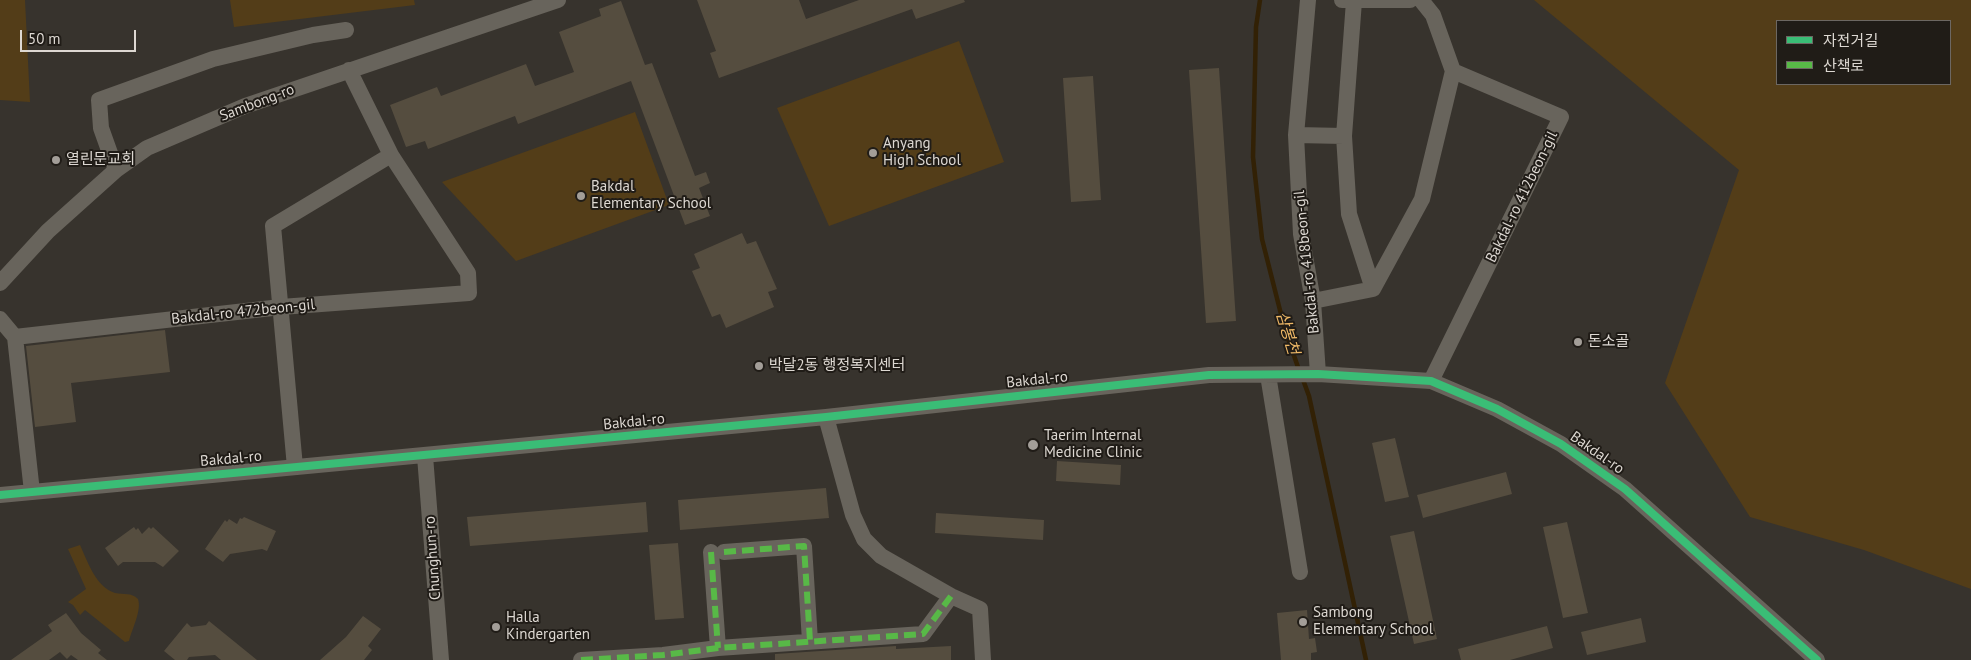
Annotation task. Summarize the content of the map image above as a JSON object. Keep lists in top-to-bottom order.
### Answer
{
  "streets": {
    "street": [
      "Sambong-ro",
      "Bakdal-ro 412beon-gil",
      "Bakdal-ro 418beon-gil",
      "Bakdal-ro 472beon-gil",
      "Bakdal-ro",
      "Chunghun-ro"
    ]
  },
  "crossings": [
    ["Bakdal-ro 412beon-gil", "Bakdal-ro"],
    ["Bakdal-ro 418beon-gil", "Bakdal-ro"],
    ["Bakdal-ro", "Chunghun-ro"]
  ],
  "water": ["삼봉천"],
  "places": [
    "Anyang High School",
    "열린문교회",
    "Bakdal Elementary School",
    "돈소골",
    "박달2동 행정복지센터",
    "Taerim Internal Medicine Clinic",
    "Sambong Elementary School",
    "Halla Kindergarten"
  ],
  "legend": ["자전거길", "산책로"],
  "scale_bar": "50 m"
}
